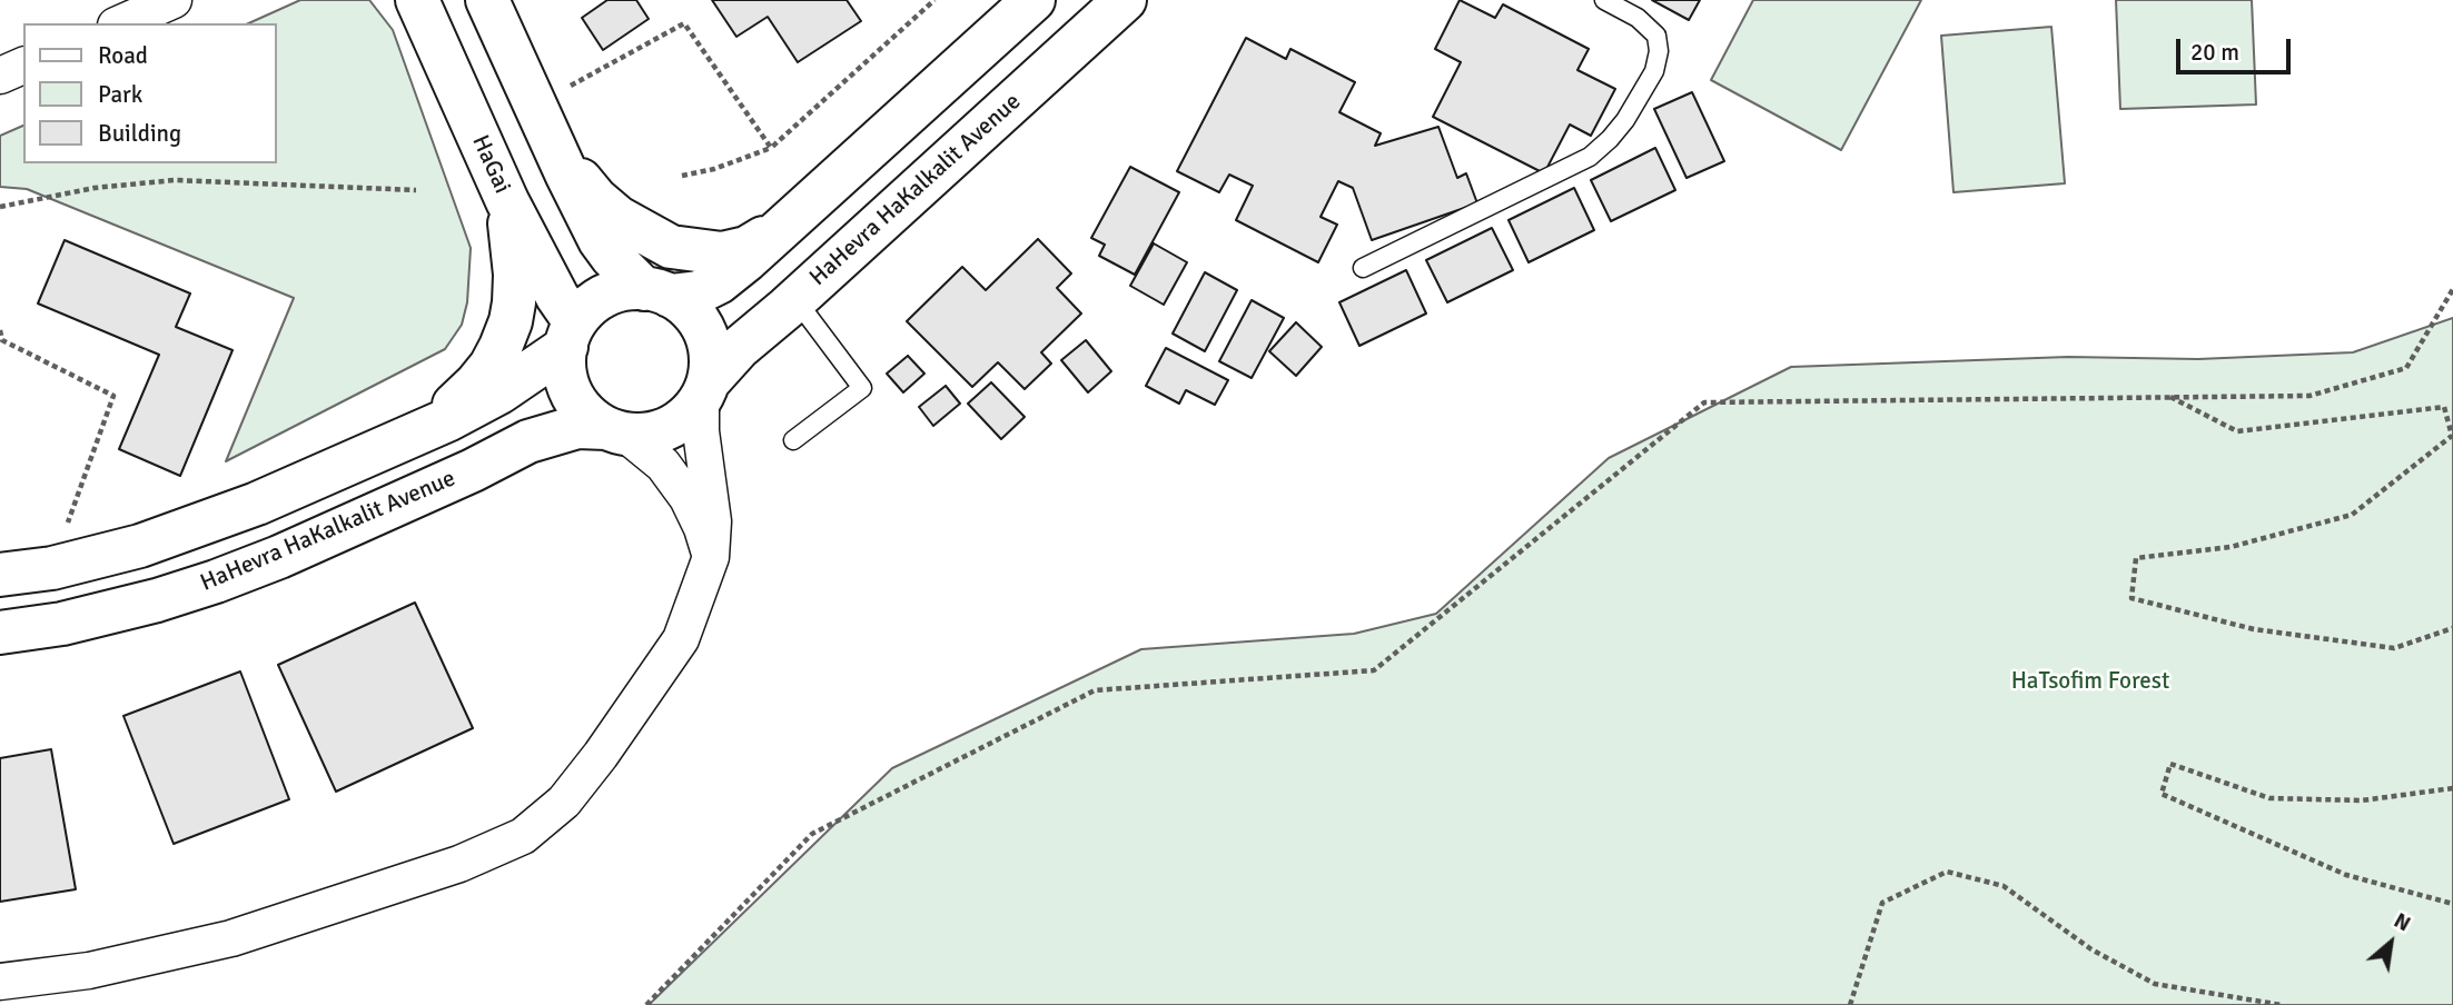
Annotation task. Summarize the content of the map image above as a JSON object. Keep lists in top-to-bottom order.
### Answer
{
  "streets": {
    "main road": ["HaGai", "HaHevra HaKalkalit Avenue"]
  },
  "crossings": [
    ["HaGai", "HaHevra HaKalkalit Avenue"]
  ],
  "parks": ["HaTsofim Forest"],
  "legend": ["Road", "Park", "Building"],
  "scale_bar": "20 m",
  "north": "top right"
}
